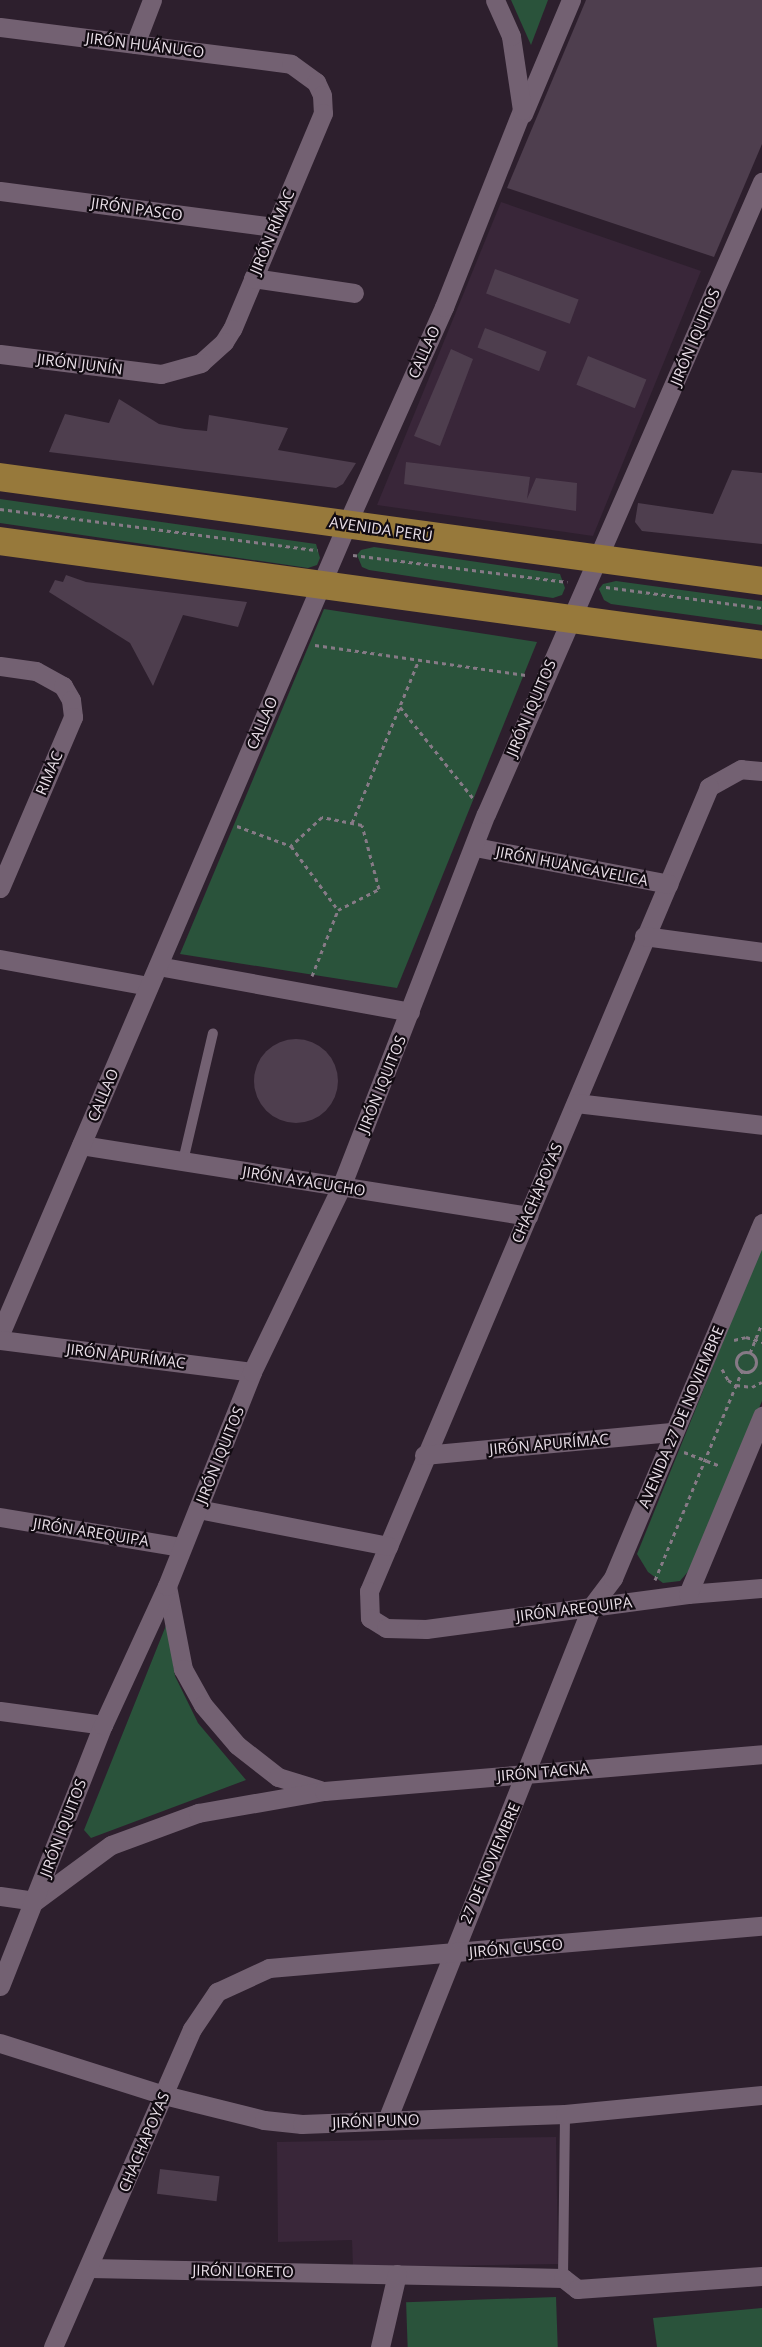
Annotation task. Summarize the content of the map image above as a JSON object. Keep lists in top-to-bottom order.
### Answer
{
  "streets": {
    "main road": ["AVENIDA PERÚ"],
    "street": [
      "JIRÓN HUÁNUCO",
      "JIRÓN PASCO",
      "JIRÓN RÍMAC",
      "JIRÓN IQUITOS",
      "CALLAO",
      "JIRÓN JUNÍN",
      "RIMAC",
      "JIRÓN HUANCAVELICA",
      "JIRÓN AYACUCHO",
      "CHACHAPOYAS",
      "JIRÓN APURÍMAC",
      "AVENIDA 27 DE NOVIEMBRE",
      "JIRÓN AREQUIPA",
      "JIRÓN TACNA",
      "27 DE NOVIEMBRE",
      "JIRÓN CUSCO",
      "JIRÓN PUNO",
      "JIRÓN LORETO"
    ]
  },
  "crossings": [
    ["JIRÓN HUÁNUCO", "JIRÓN RÍMAC"],
    ["JIRÓN PASCO", "JIRÓN RÍMAC"],
    ["JIRÓN RÍMAC", "JIRÓN JUNÍN"],
    ["JIRÓN IQUITOS", "AVENIDA PERÚ"],
    ["JIRÓN IQUITOS", "JIRÓN HUANCAVELICA"],
    ["JIRÓN IQUITOS", "JIRÓN AYACUCHO"],
    ["JIRÓN IQUITOS", "JIRÓN APURÍMAC"],
    ["JIRÓN IQUITOS", "JIRÓN AREQUIPA"],
    ["JIRÓN IQUITOS", "JIRÓN TACNA"],
    ["CALLAO", "AVENIDA PERÚ"],
    ["CALLAO", "JIRÓN AYACUCHO"],
    ["JIRÓN HUANCAVELICA", "CHACHAPOYAS"],
    ["JIRÓN AYACUCHO", "CHACHAPOYAS"],
    ["CHACHAPOYAS", "JIRÓN APURÍMAC"],
    ["CHACHAPOYAS", "JIRÓN AREQUIPA"],
    ["CHACHAPOYAS", "JIRÓN CUSCO"],
    ["CHACHAPOYAS", "JIRÓN PUNO"],
    ["CHACHAPOYAS", "JIRÓN LORETO"],
    ["JIRÓN APURÍMAC", "AVENIDA 27 DE NOVIEMBRE"],
    ["AVENIDA 27 DE NOVIEMBRE", "JIRÓN AREQUIPA"],
    ["AVENIDA 27 DE NOVIEMBRE", "27 DE NOVIEMBRE"],
    ["JIRÓN AREQUIPA", "27 DE NOVIEMBRE"],
    ["JIRÓN TACNA", "27 DE NOVIEMBRE"],
    ["27 DE NOVIEMBRE", "JIRÓN CUSCO"],
    ["27 DE NOVIEMBRE", "JIRÓN PUNO"]
  ]
}
